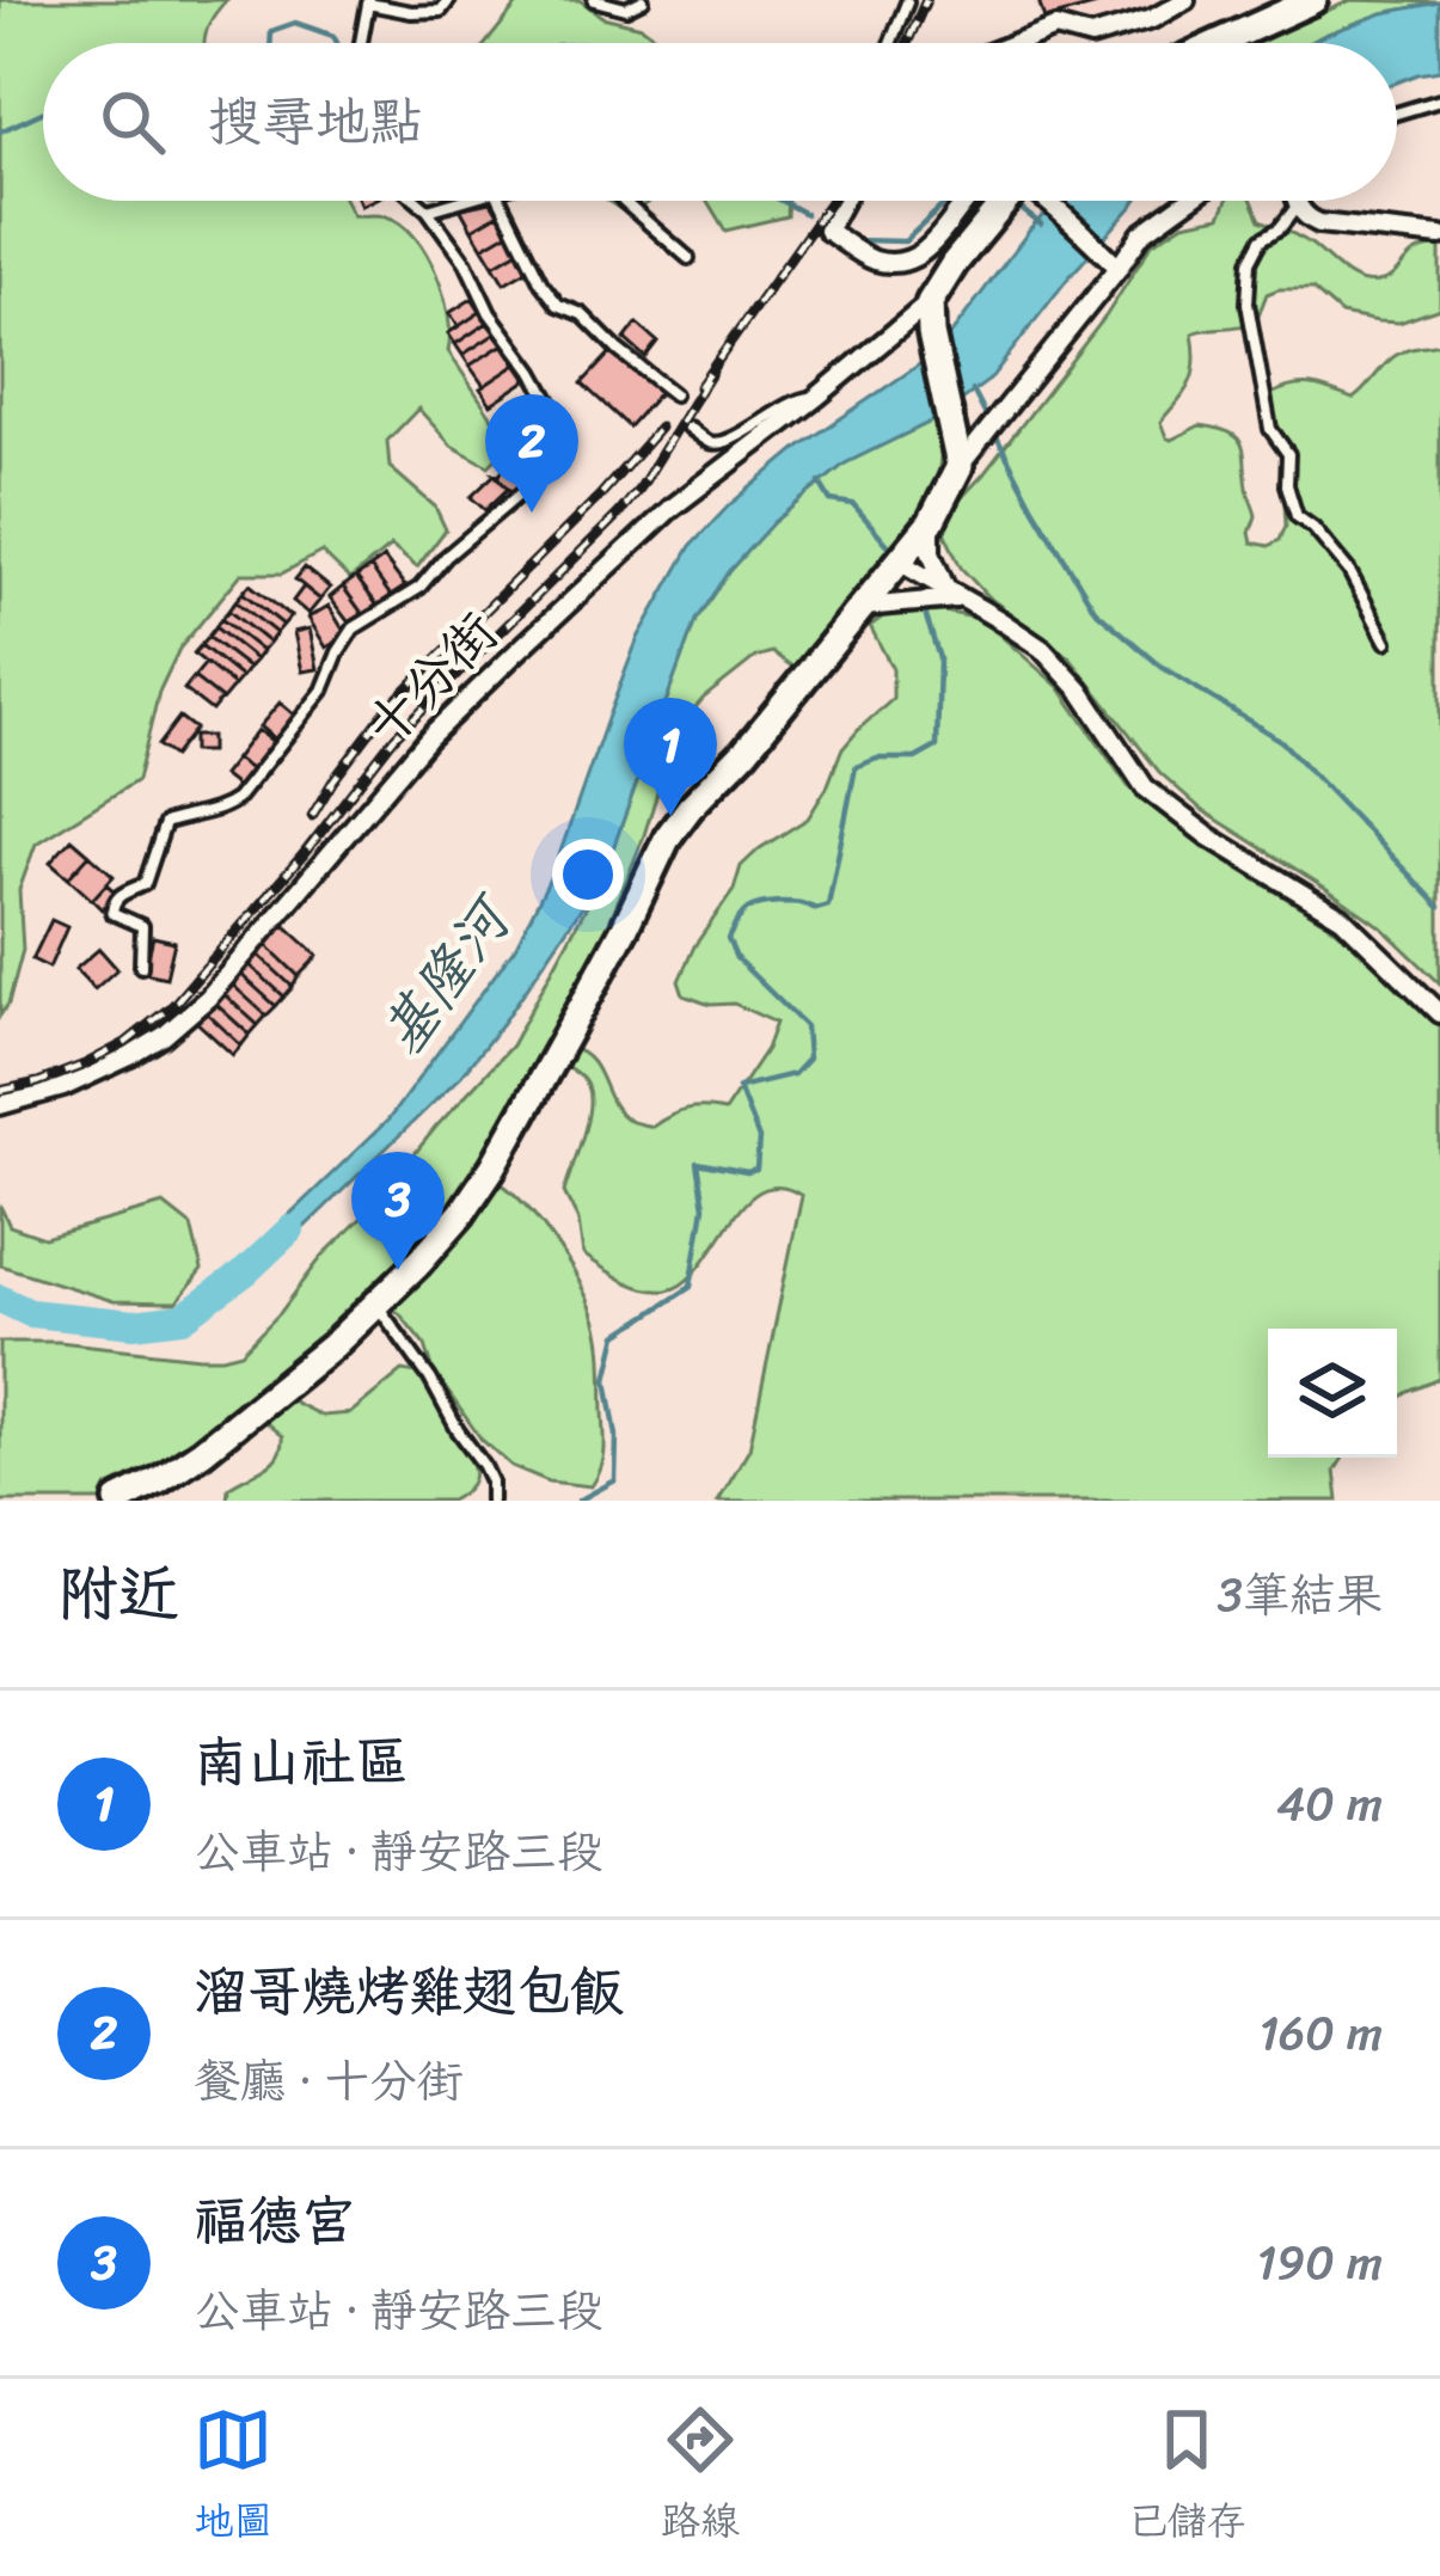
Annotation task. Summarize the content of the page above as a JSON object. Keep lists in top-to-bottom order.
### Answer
{
  "streets": {
    "street": ["十分街"]
  },
  "water": ["基隆河"],
  "page": {
    "search": "搜尋地點",
    "pins": ["2", "1", "3"],
    "heading": ["附近", "3筆結果"],
    "list": [
      {
        "mark": "1",
        "name": "南山社區",
        "note": "公車站 · 靜安路三段",
        "value": "40 m"
      },
      {
        "mark": "2",
        "name": "溜哥燒烤雞翅包飯",
        "note": "餐廳 · 十分街",
        "value": "160 m"
      },
      {
        "mark": "3",
        "name": "福德宮",
        "note": "公車站 · 靜安路三段",
        "value": "190 m"
      }
    ],
    "nav": ["地圖", "路線", "已儲存"]
  }
}
